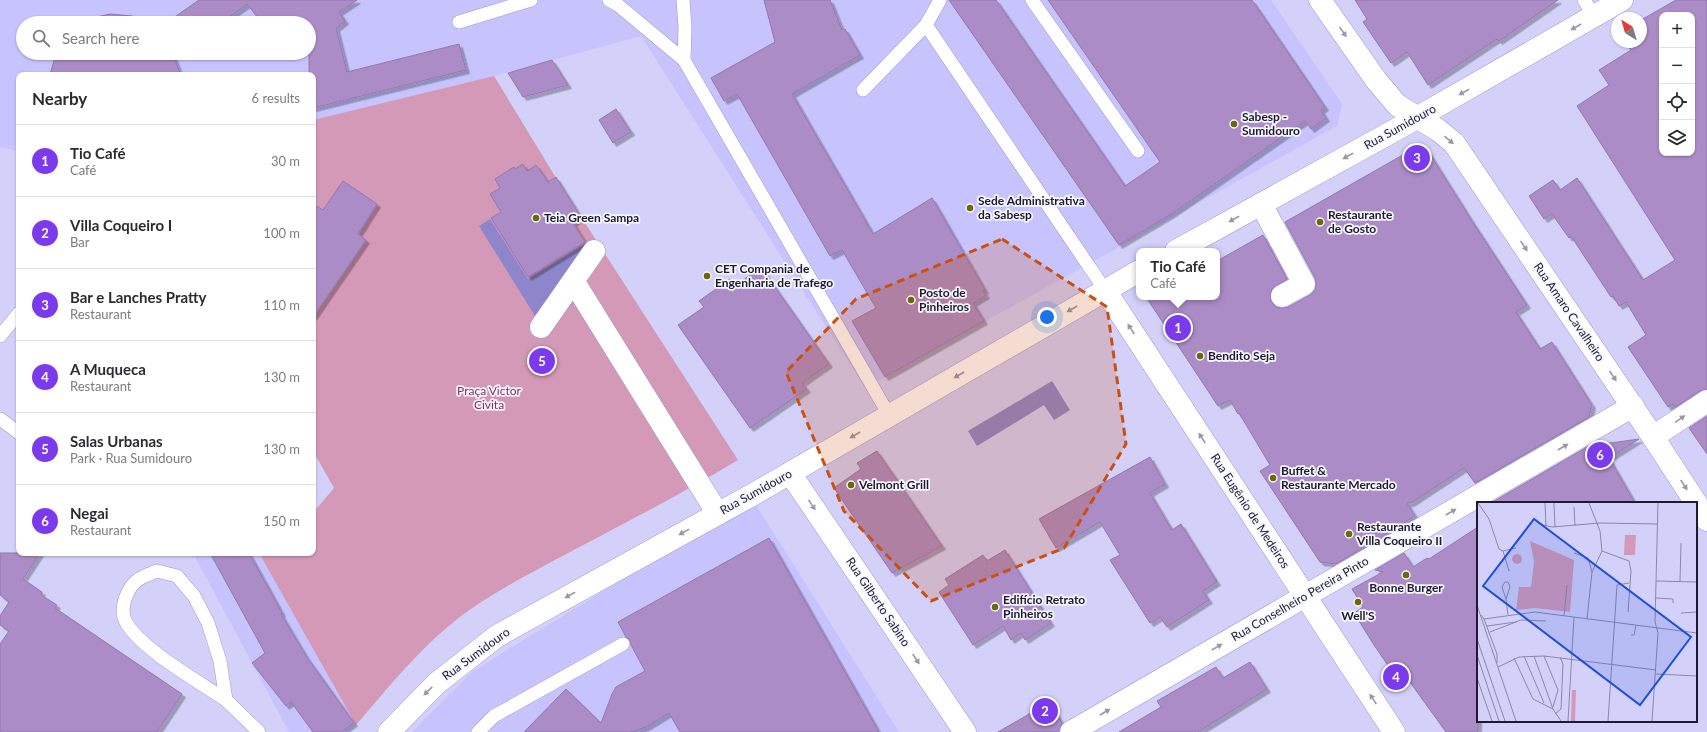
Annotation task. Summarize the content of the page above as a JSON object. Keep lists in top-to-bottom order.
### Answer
{
  "streets": {
    "street": [
      "Rua Sumidouro",
      "Rua Amaro Cavalheiro",
      "Rua Eugênio de Medeiros",
      "Rua Conselheiro Pereira Pinto",
      "Rua Gilberto Sabino"
    ]
  },
  "crossings": [
    ["Rua Sumidouro", "Rua Amaro Cavalheiro"],
    ["Rua Sumidouro", "Rua Eugênio de Medeiros"],
    ["Rua Sumidouro", "Rua Gilberto Sabino"],
    ["Rua Amaro Cavalheiro", "Rua Conselheiro Pereira Pinto"],
    ["Rua Eugênio de Medeiros", "Rua Conselheiro Pereira Pinto"]
  ],
  "one_way": [
    "Rua Sumidouro",
    "Rua Amaro Cavalheiro",
    "Rua Eugênio de Medeiros",
    "Rua Conselheiro Pereira Pinto",
    "Rua Gilberto Sabino"
  ],
  "parks": ["Praça Victor Civita"],
  "places": [
    "Sabesp - Sumidouro",
    "Sede Administrativa da Sabesp",
    "Teia Green Sampa",
    "Restaurante de Gosto",
    "CET Compania de Engenharia de Trafego",
    "Posto de Pinheiros",
    "Bendito Seja",
    "Buffet & Restaurante Mercado",
    "Velmont Grill",
    "Restaurante Villa Coqueiro II",
    "Bonne Burger",
    "Well'S",
    "Edifício Retrato Pinheiros"
  ],
  "north": "top left",
  "page": {
    "map_buttons": ["+", "−"],
    "search": "Search here",
    "heading": ["Nearby", "6 results"],
    "list": [
      {
        "mark": "1",
        "name": "Tio Café",
        "note": "Café",
        "value": "30 m"
      },
      {
        "mark": "2",
        "name": "Villa Coqueiro I",
        "note": "Bar",
        "value": "100 m"
      },
      {
        "mark": "3",
        "name": "Bar e Lanches Pratty",
        "note": "Restaurant",
        "value": "110 m"
      },
      {
        "mark": "4",
        "name": "A Muqueca",
        "note": "Restaurant",
        "value": "130 m"
      },
      {
        "mark": "5",
        "name": "Salas Urbanas",
        "note": "Park · Rua Sumidouro",
        "value": "130 m"
      },
      {
        "mark": "6",
        "name": "Negai",
        "note": "Restaurant",
        "value": "150 m"
      }
    ],
    "pins": [
      "3",
      "1",
      "5",
      "6",
      "4",
      "2"
    ],
    "popup": ["Tio Café", "Café"]
  }
}
